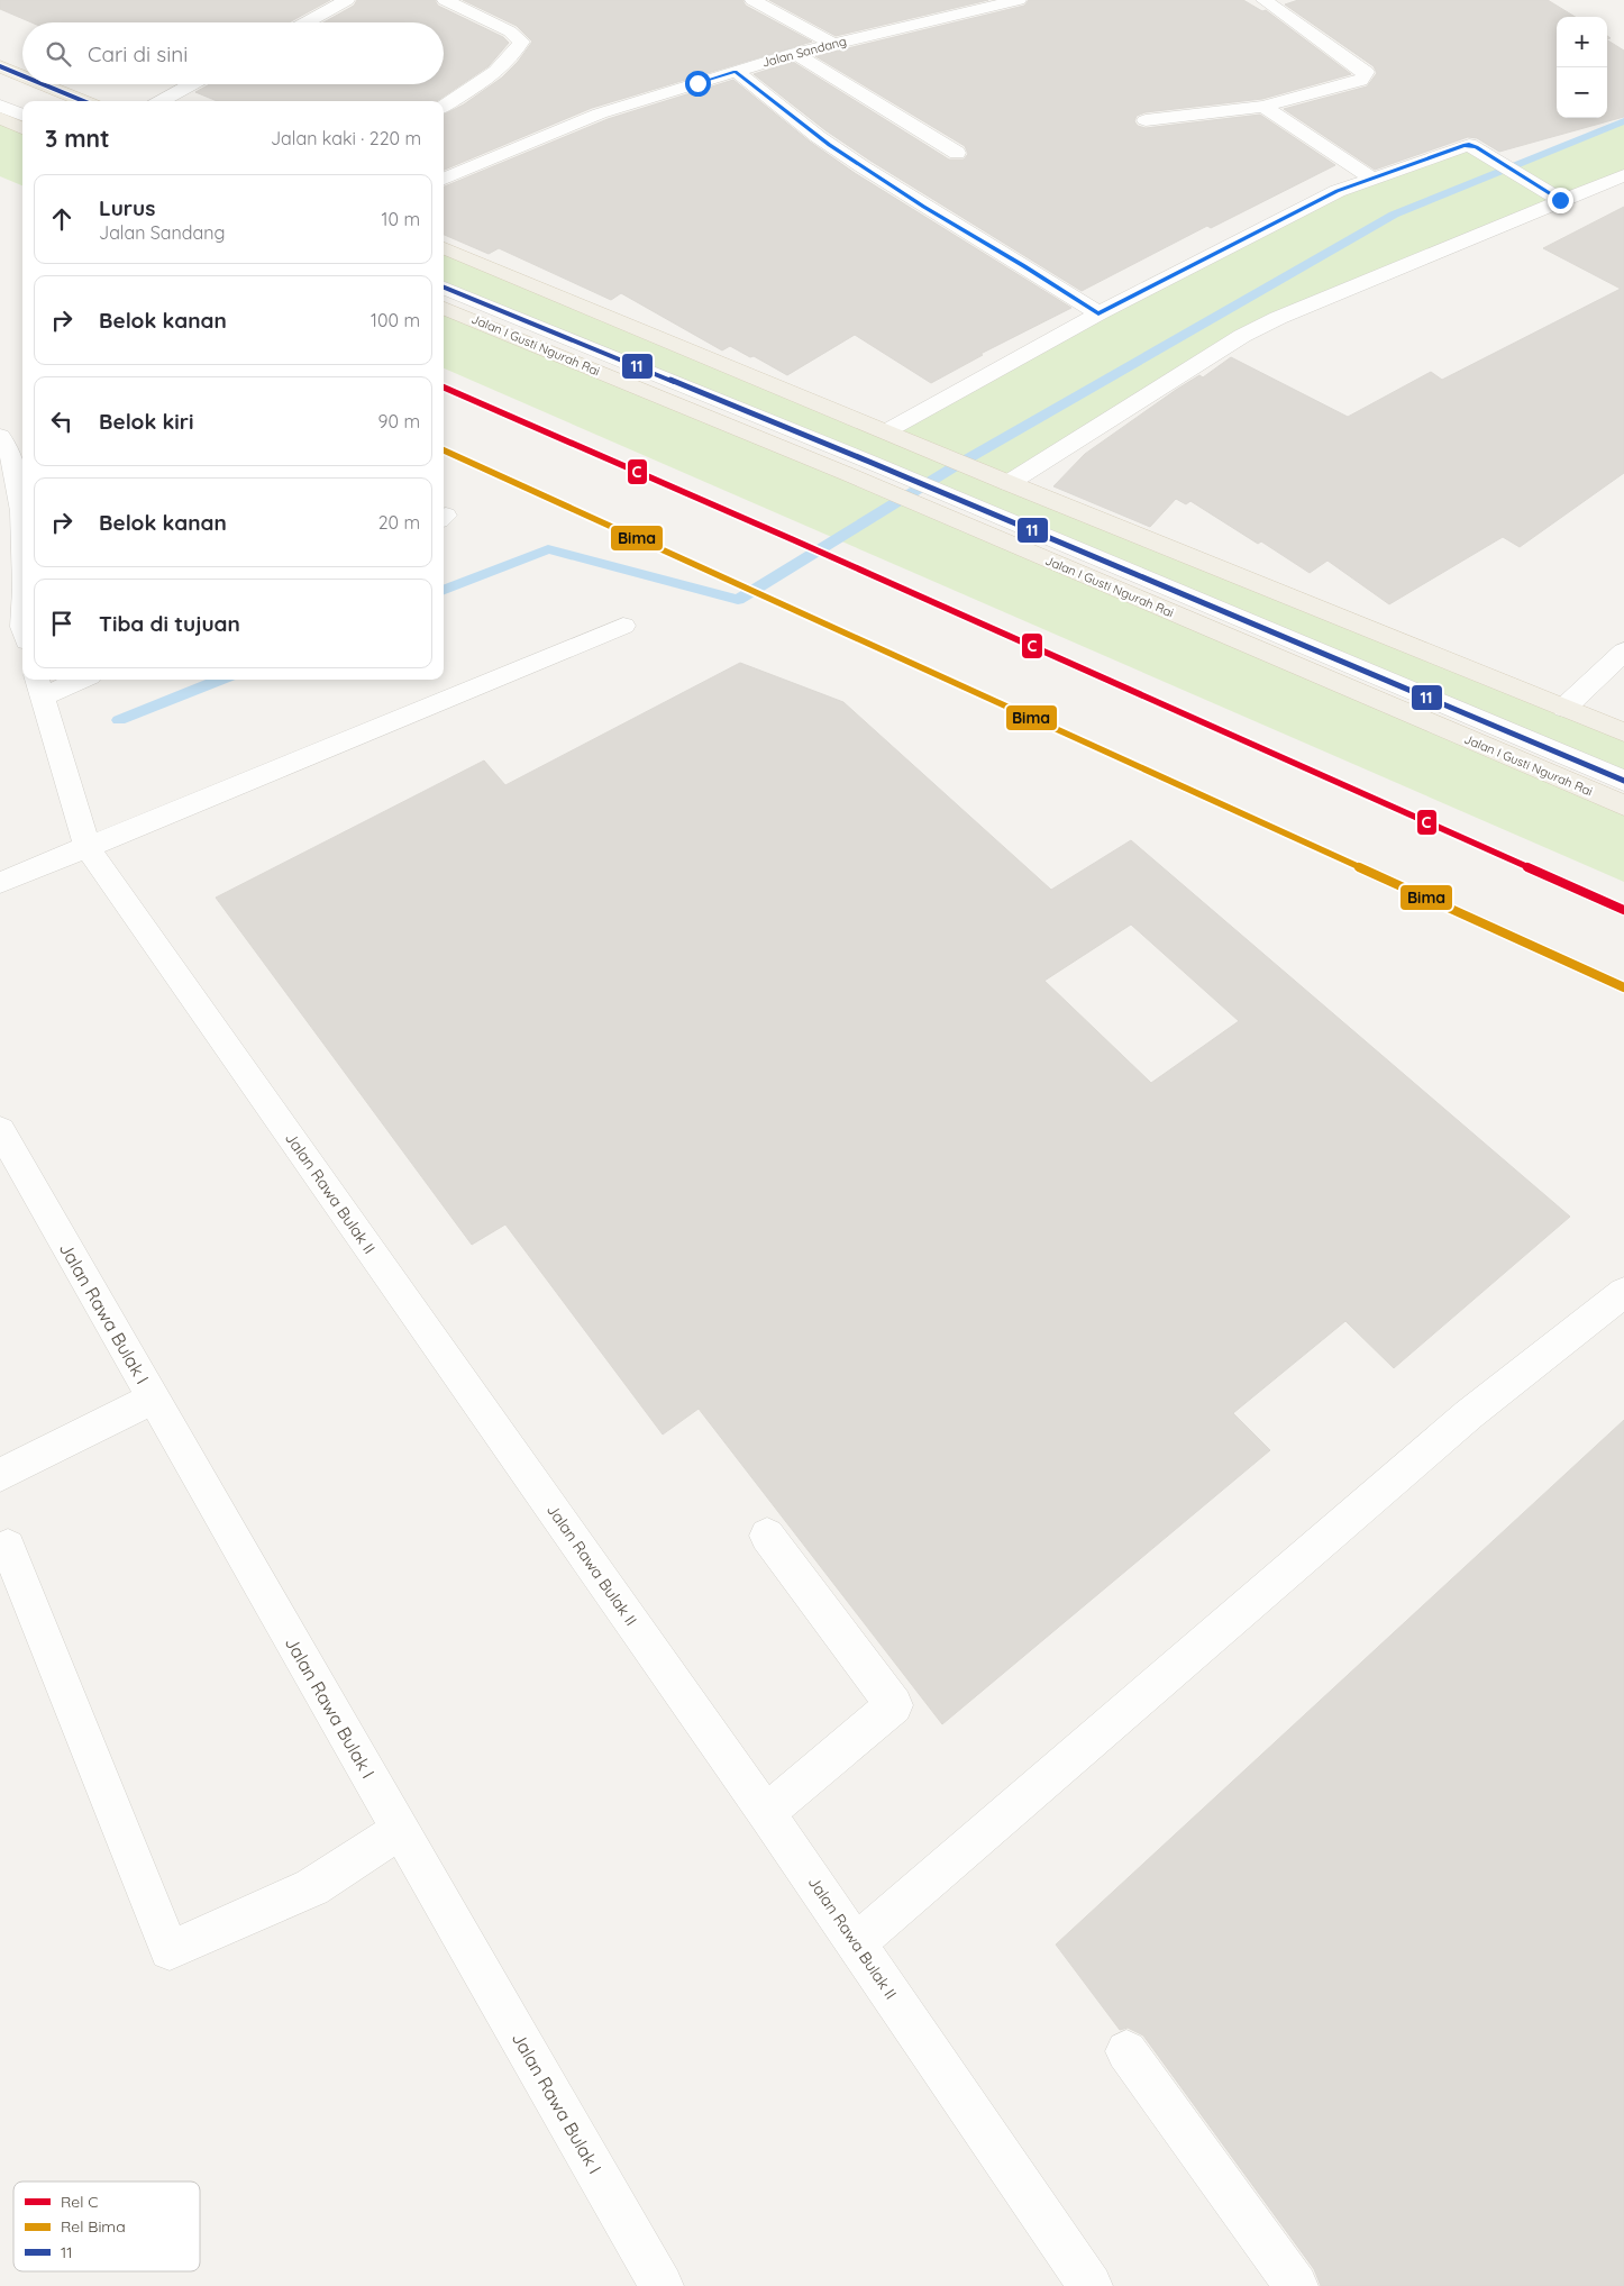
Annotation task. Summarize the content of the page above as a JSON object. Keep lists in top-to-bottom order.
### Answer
{
  "streets": {
    "main road": ["Jalan I Gusti Ngurah Rai"],
    "street": ["Jalan Sandang", "Jalan Rawa Bulak II", "Jalan Rawa Bulak I"]
  },
  "lines": ["transit line 11", "rail line C", "rail line Bima"],
  "legend": ["Rel C", "Rel Bima", "11"],
  "page": {
    "map_buttons": ["+", "−"],
    "search": "Cari di sini",
    "heading": ["3 mnt", "Jalan kaki · 220 m"],
    "list": [
      ["Lurus", "Jalan Sandang", "10 m"],
      ["Belok kanan", "100 m"],
      ["Belok kiri", "90 m"],
      ["Belok kanan", "20 m"],
      "Tiba di tujuan"
    ]
  }
}
